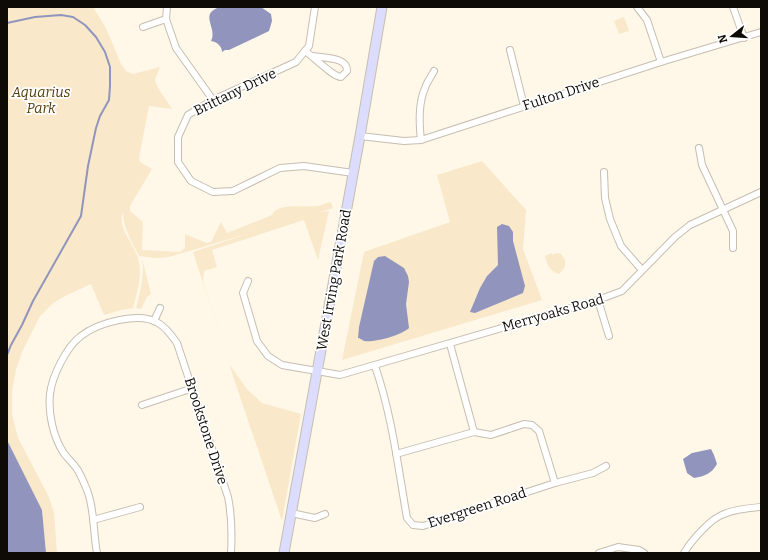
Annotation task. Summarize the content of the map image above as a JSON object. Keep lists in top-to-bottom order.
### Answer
{
  "streets": {
    "main road": ["West Irving Park Road"],
    "street": [
      "Brittany Drive",
      "Fulton Drive",
      "Merryoaks Road",
      "Brookstone Drive",
      "Evergreen Road"
    ]
  },
  "crossings": [
    ["Brittany Drive", "West Irving Park Road"],
    ["Fulton Drive", "West Irving Park Road"],
    ["West Irving Park Road", "Merryoaks Road"],
    ["Merryoaks Road", "Evergreen Road"]
  ],
  "parks": ["Aquarius Park"],
  "north": "left"
}
